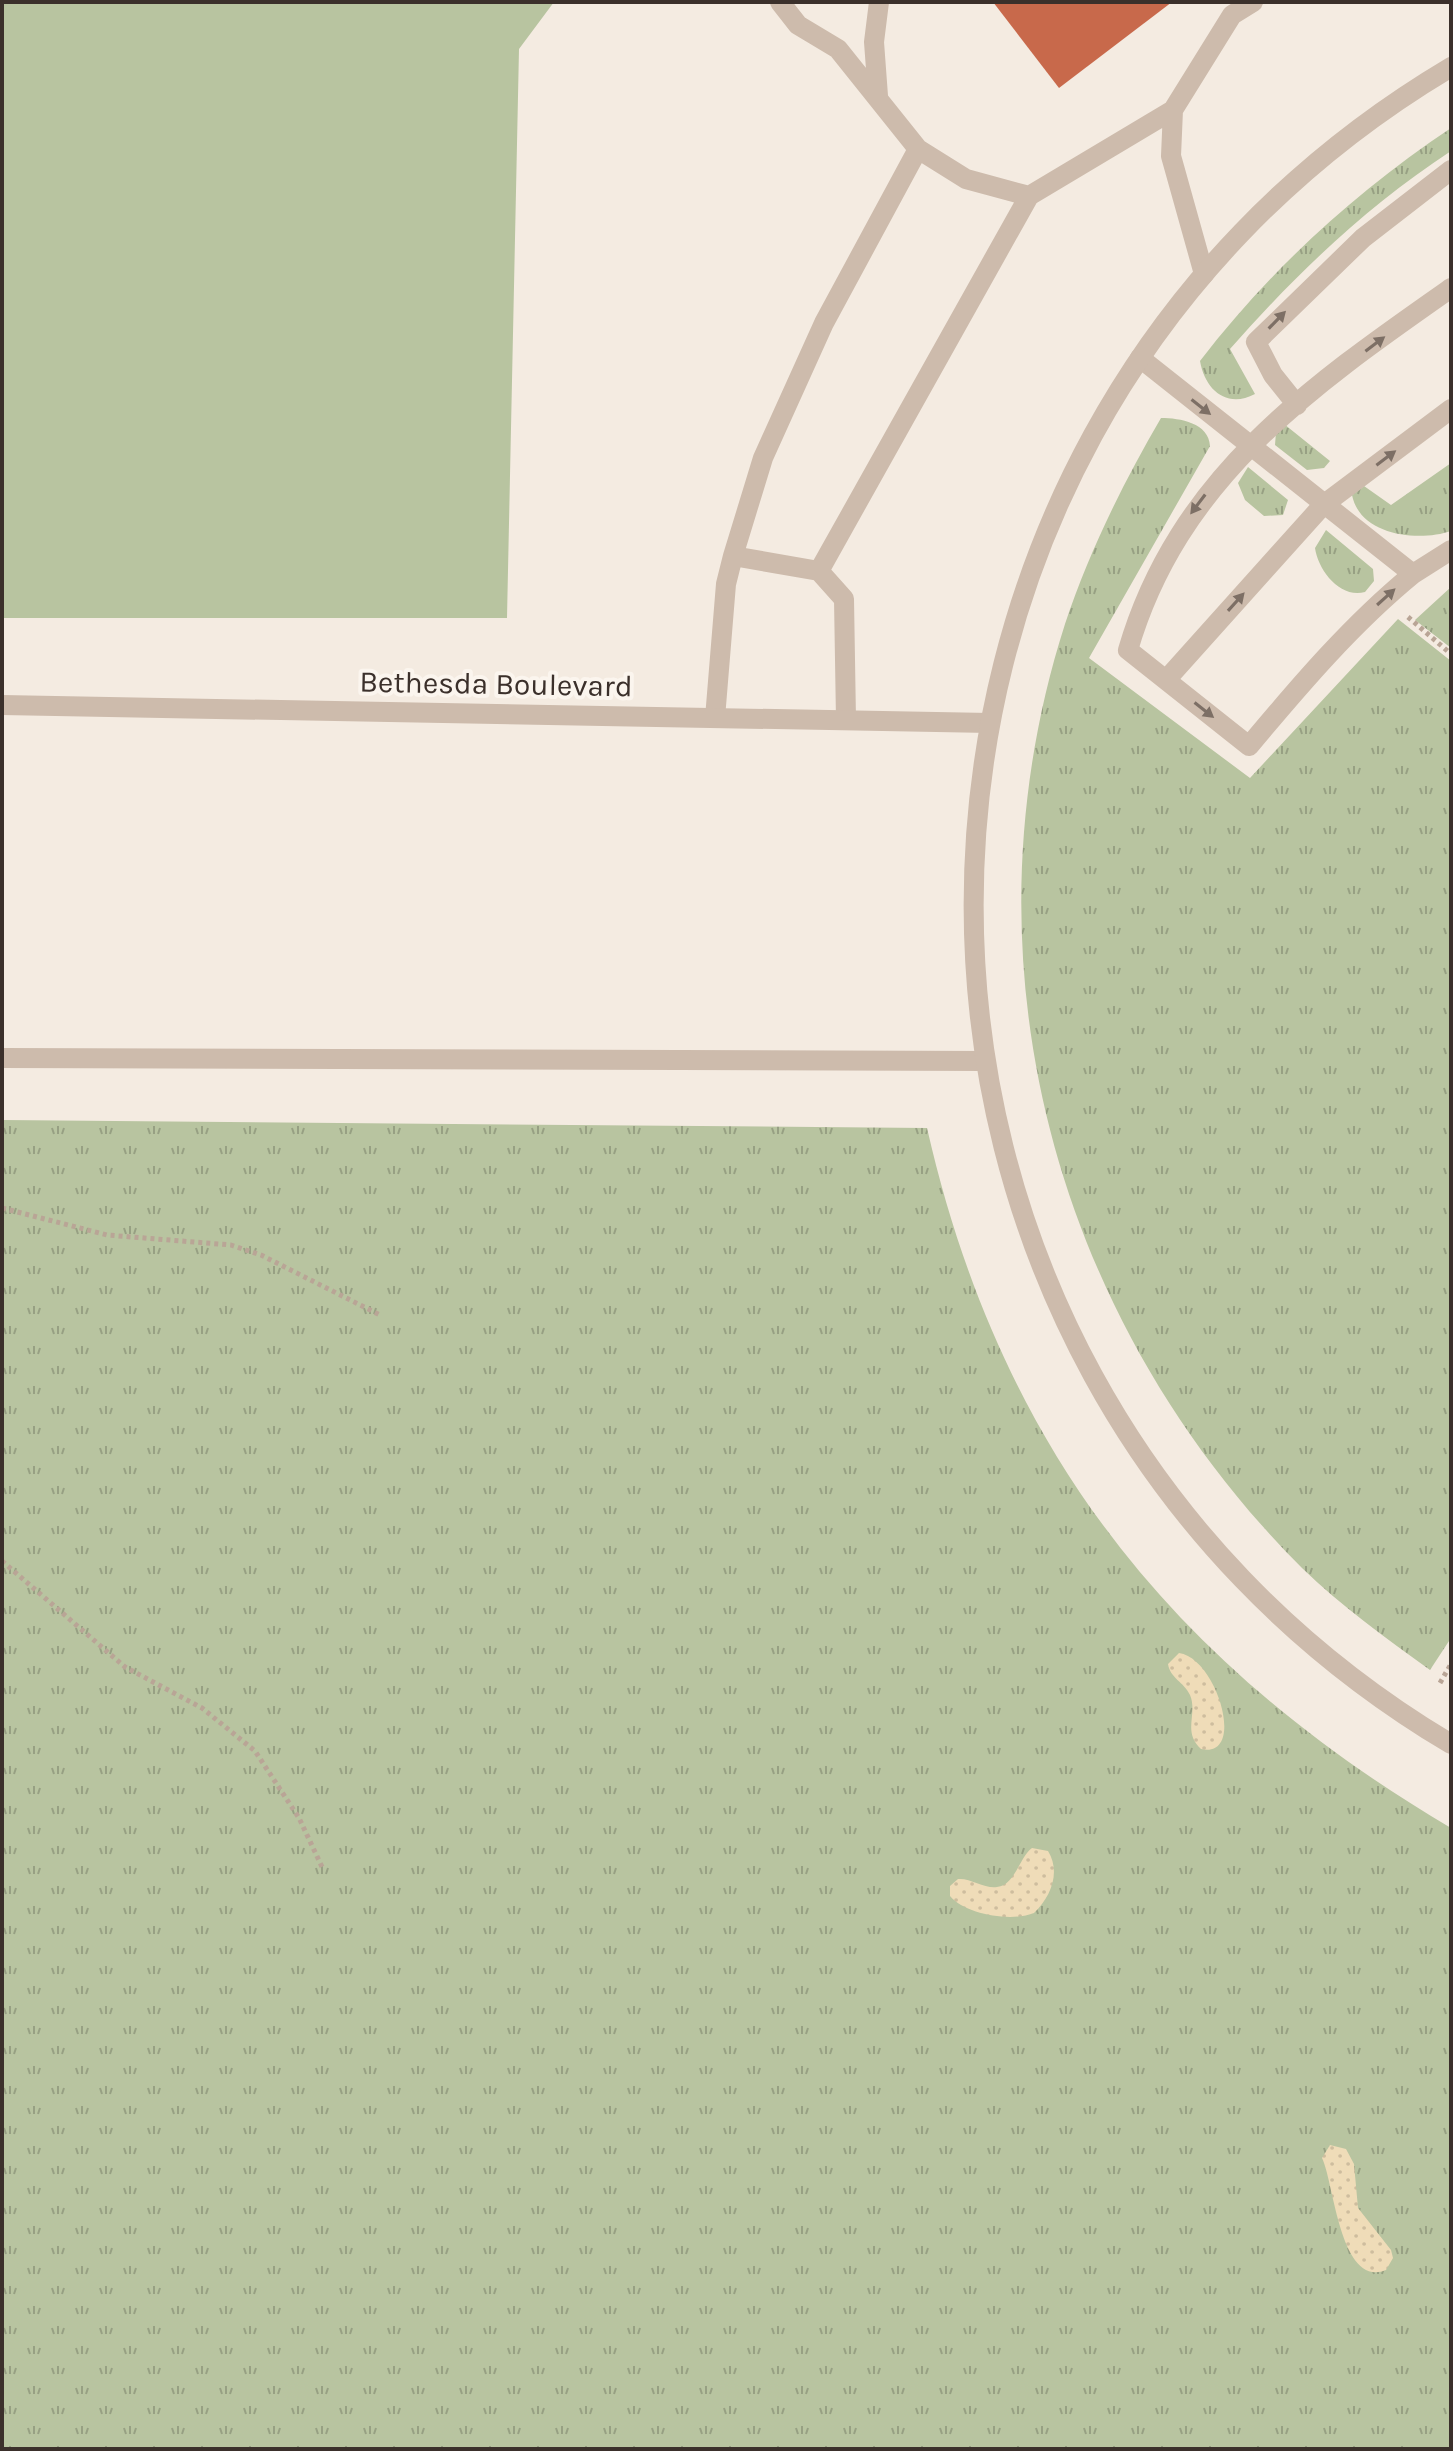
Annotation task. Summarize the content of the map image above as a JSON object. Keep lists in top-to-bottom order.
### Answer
{
  "streets": {
    "street": ["Bethesda Boulevard"]
  }
}
